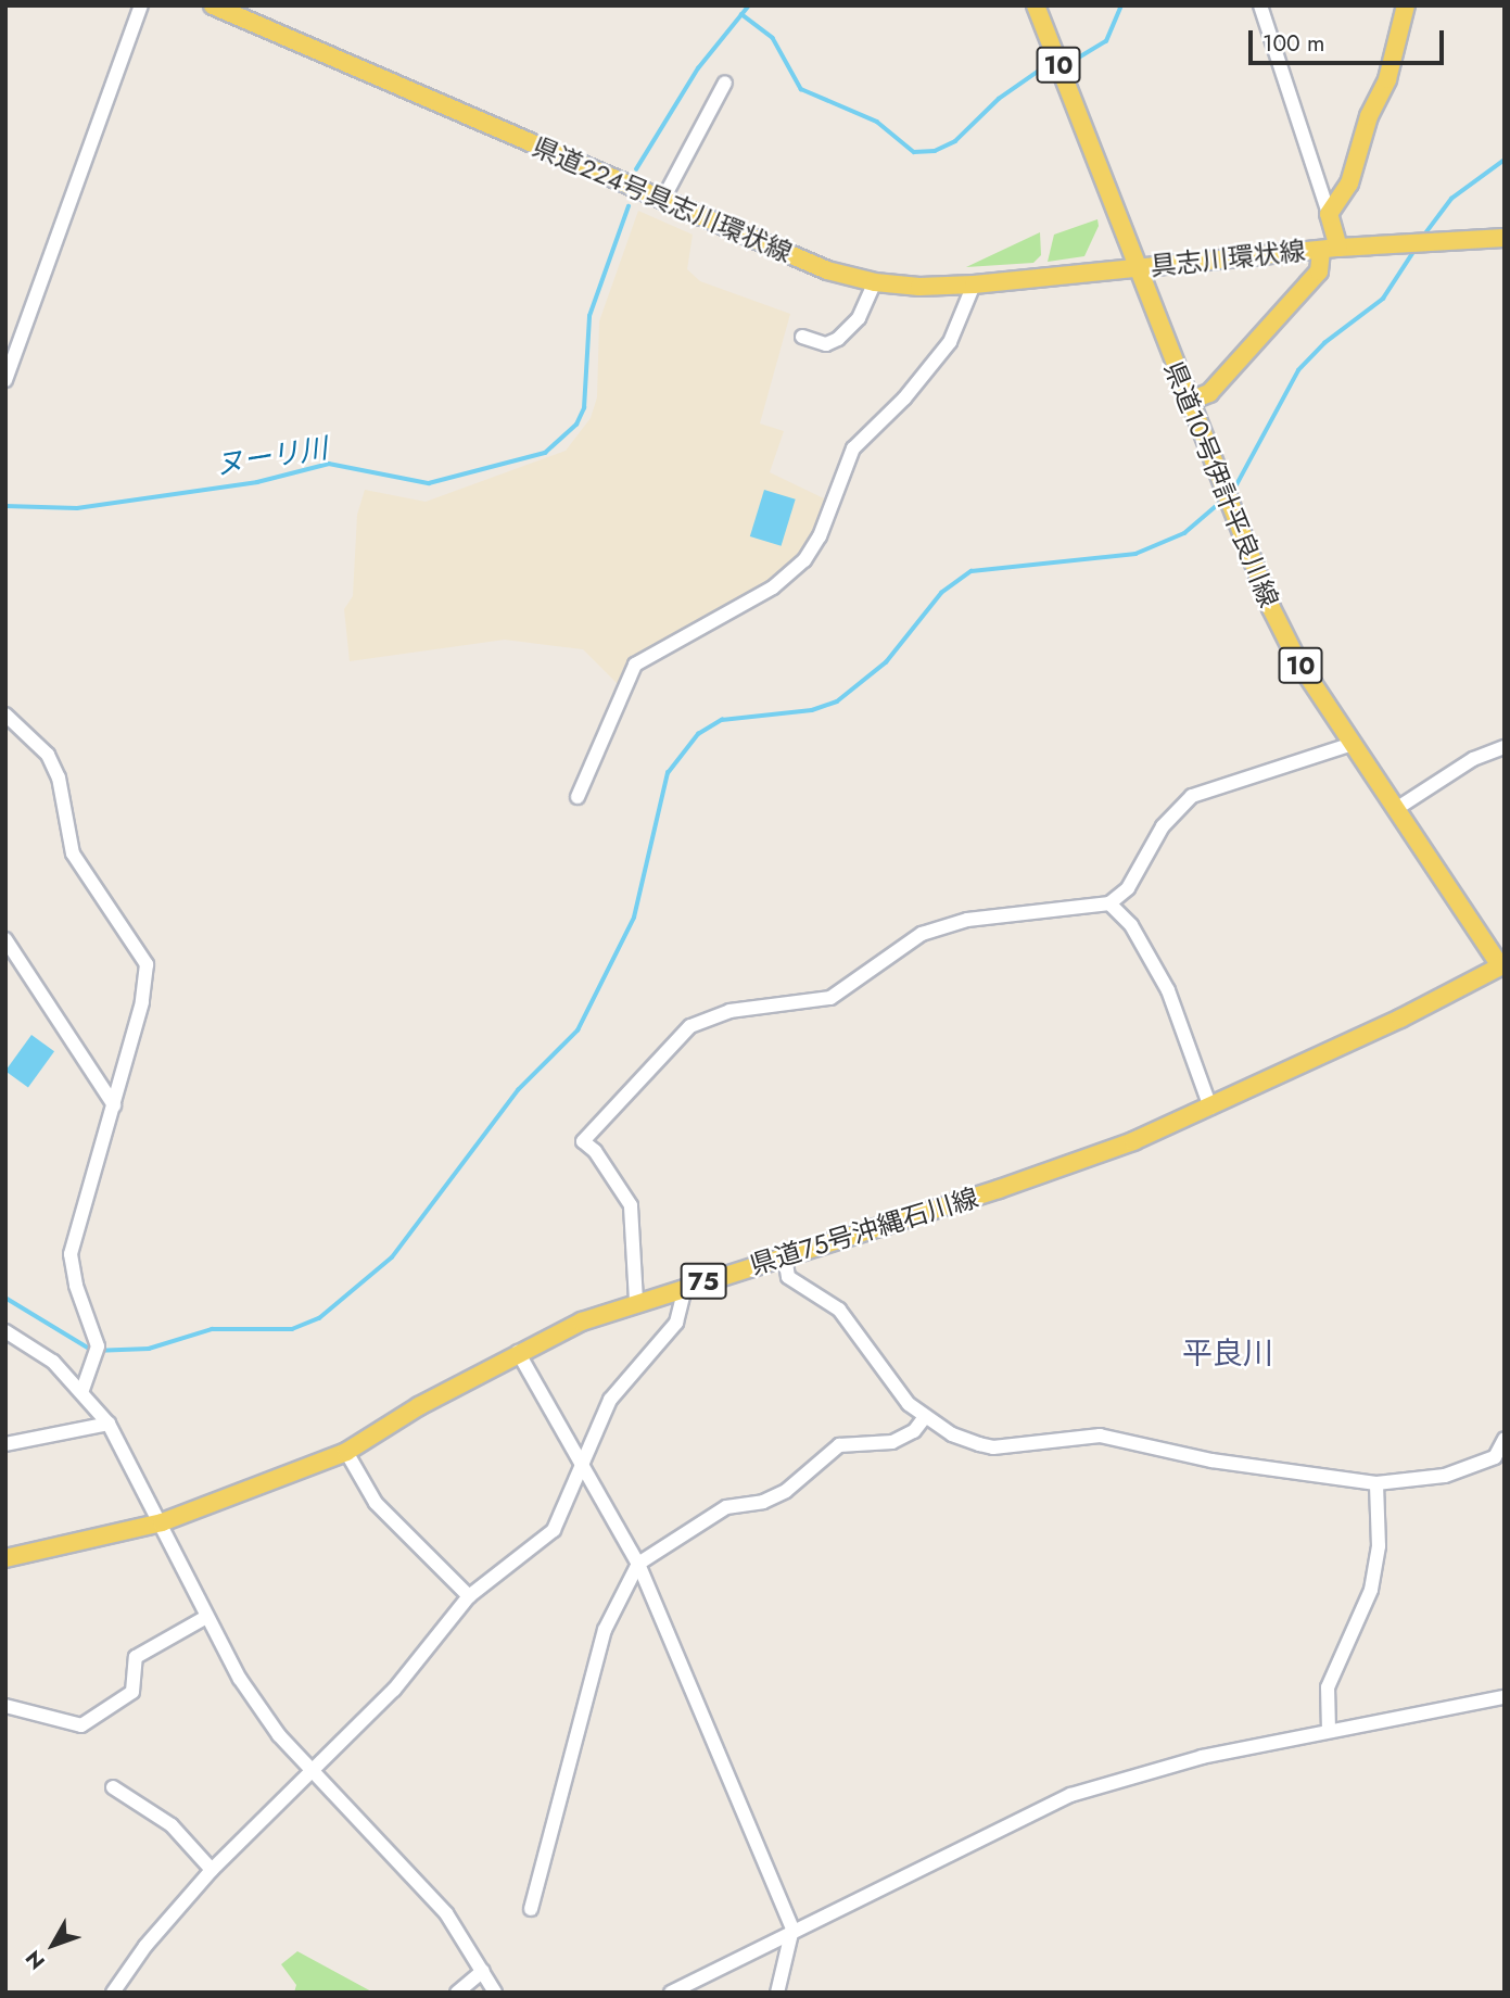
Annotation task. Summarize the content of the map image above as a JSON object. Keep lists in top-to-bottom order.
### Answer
{
  "streets": {
    "main road": [
      "10",
      "県道224号具志川環状線",
      "具志川環状線",
      "県道10号伊計平良川線",
      "県道75号沖縄石川線",
      "75"
    ]
  },
  "crossings": [
    ["県道224号具志川環状線", "具志川環状線"],
    ["県道224号具志川環状線", "県道10号伊計平良川線"],
    ["具志川環状線", "県道10号伊計平良川線"],
    ["県道10号伊計平良川線", "県道75号沖縄石川線"]
  ],
  "districts": ["平良川"],
  "water": ["ヌーリ川"],
  "scale_bar": "100 m",
  "north": "bottom left"
}
